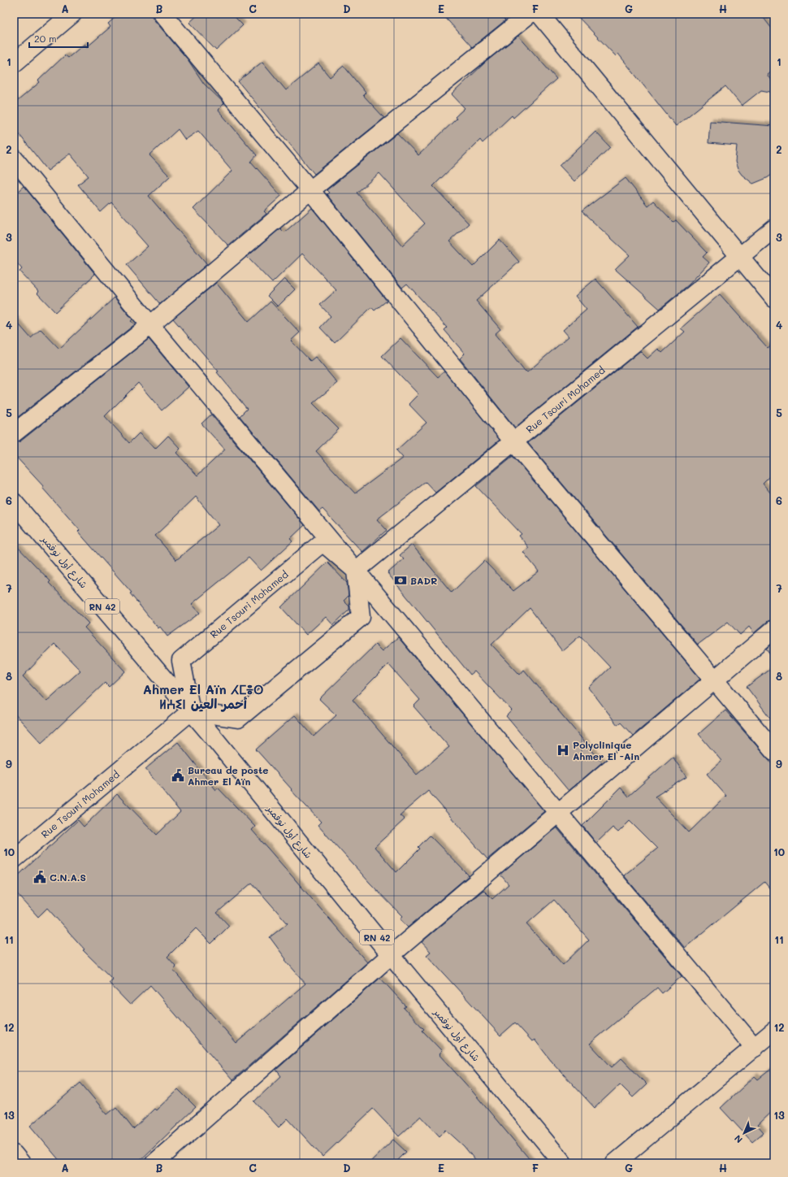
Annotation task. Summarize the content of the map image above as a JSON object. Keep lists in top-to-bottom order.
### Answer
{
  "streets": {
    "street": ["Rue Tsouri Mohamed", "شارع أول نوفمبر", "RN 42"]
  },
  "crossings": [
    ["Rue Tsouri Mohamed", "شارع أول نوفمبر"]
  ],
  "districts": ["Ahmer El Aïn ⵃⵎⴻⵔ ⵍⵄⵉⵏ أحمر العين"],
  "places": {
    "bank": ["BADR"],
    "hospital": ["Polyclinique Ahmer El -Ain"],
    "public building": ["Bureau de poste Ahmer El Aïn", "C.N.A.S"]
  },
  "scale_bar": "20 m",
  "north": "bottom left",
  "grid": {
    "columns": [
      "A",
      "B",
      "C",
      "D",
      "E",
      "F",
      "G",
      "H"
    ],
    "rows": [
      "1",
      "2",
      "3",
      "4",
      "5",
      "6",
      "7",
      "8",
      "9",
      "10",
      "11",
      "12",
      "13"
    ]
  }
}
